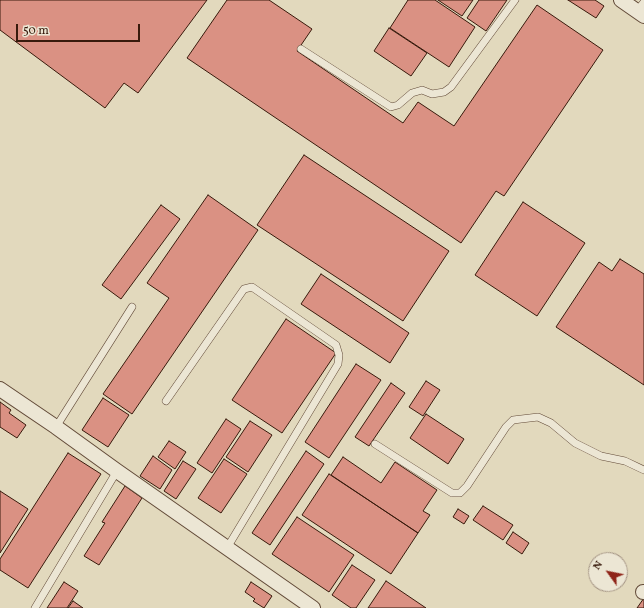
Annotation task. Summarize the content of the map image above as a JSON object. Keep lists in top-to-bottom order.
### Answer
{
  "scale_bar": "50 m",
  "north": "top left"
}
